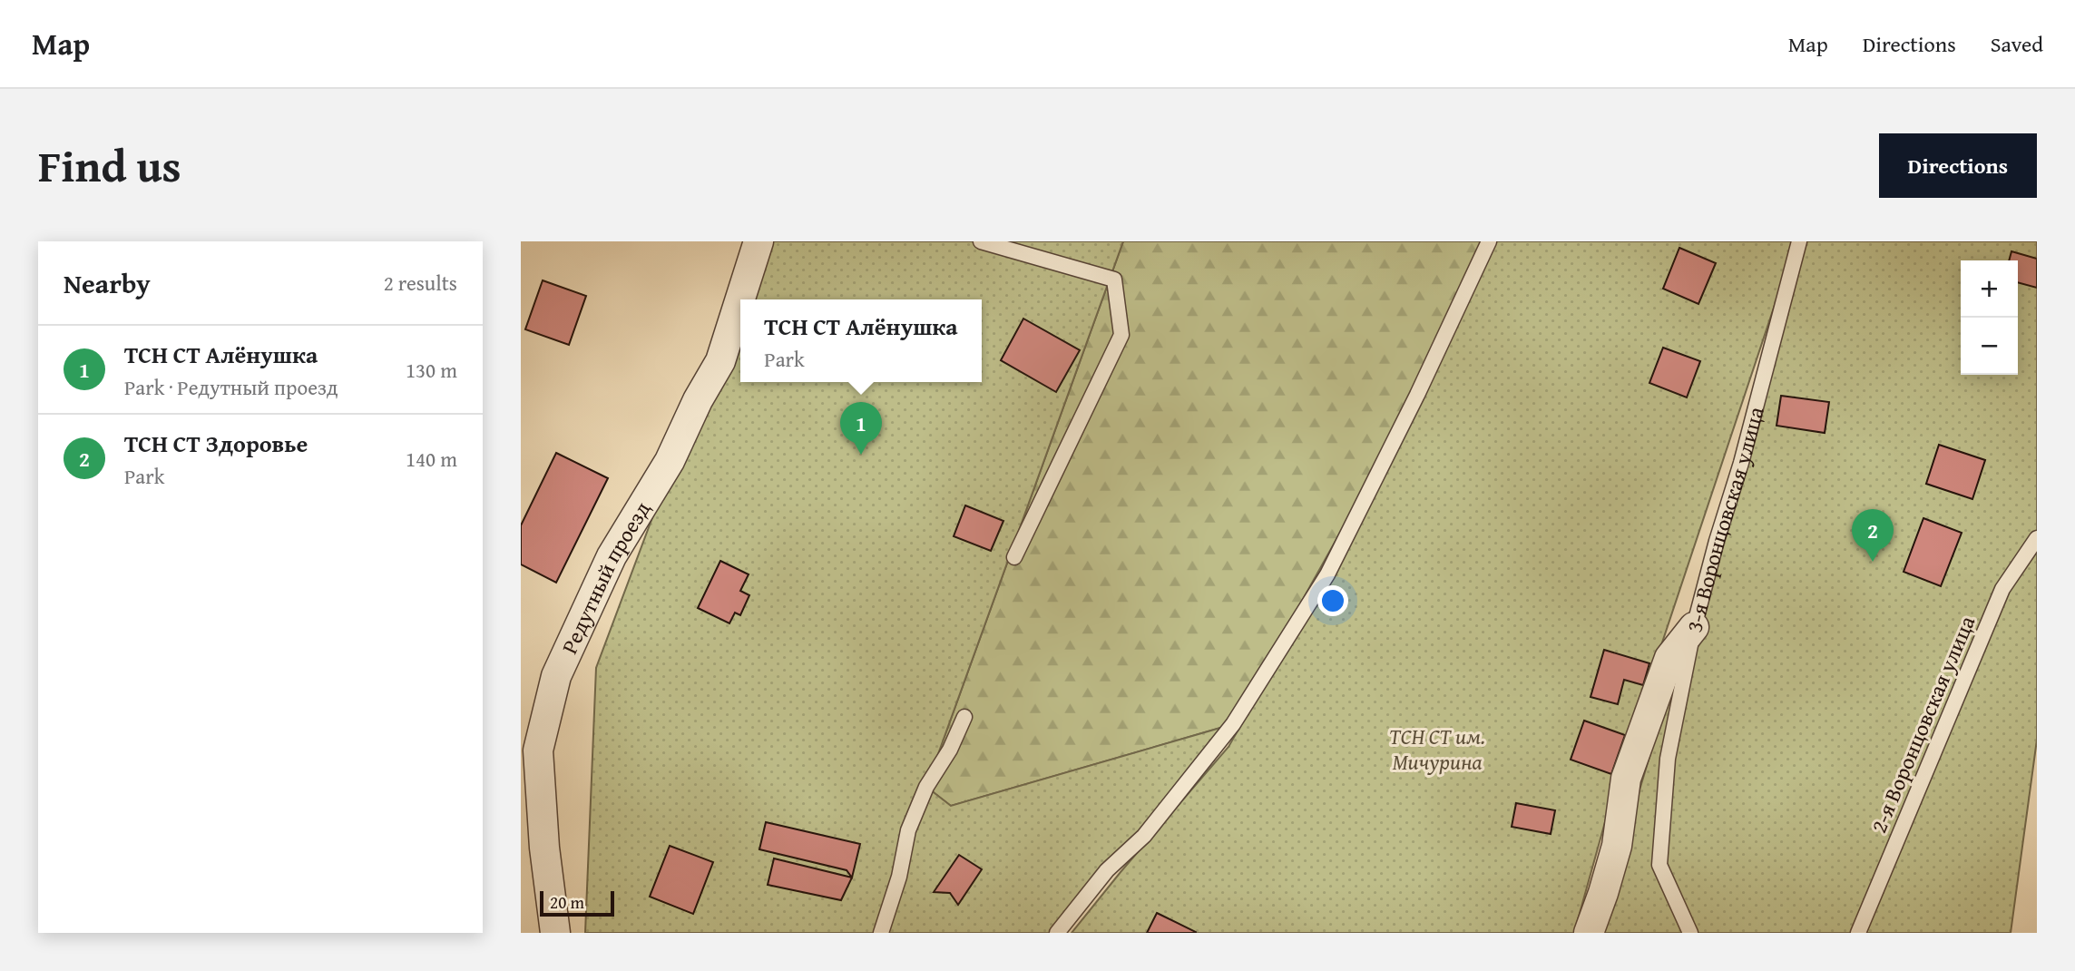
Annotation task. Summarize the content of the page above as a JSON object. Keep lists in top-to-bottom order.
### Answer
{
  "streets": {
    "street": ["3-я Воронцовская улица", "Редутный проезд"],
    "lane": ["2-я Воронцовская улица"]
  },
  "parks": ["ТСН СТ им. Мичурина"],
  "scale_bar": "20 m",
  "page": {
    "header": "Map",
    "nav": ["Map", "Directions", "Saved"],
    "title": "Find us",
    "buttons": "Directions",
    "heading": ["Nearby", "2 results"],
    "map_buttons": ["+", "−"],
    "popup": ["ТСН СТ Алёнушка", "Park"],
    "list": [
      {
        "mark": "1",
        "name": "ТСН СТ Алёнушка",
        "note": "Park · Редутный проезд",
        "value": "130 m"
      },
      {
        "mark": "2",
        "name": "ТСН СТ Здоровье",
        "note": "Park",
        "value": "140 m"
      }
    ],
    "pins": ["1", "2"],
    "scale": "20 m"
  }
}
